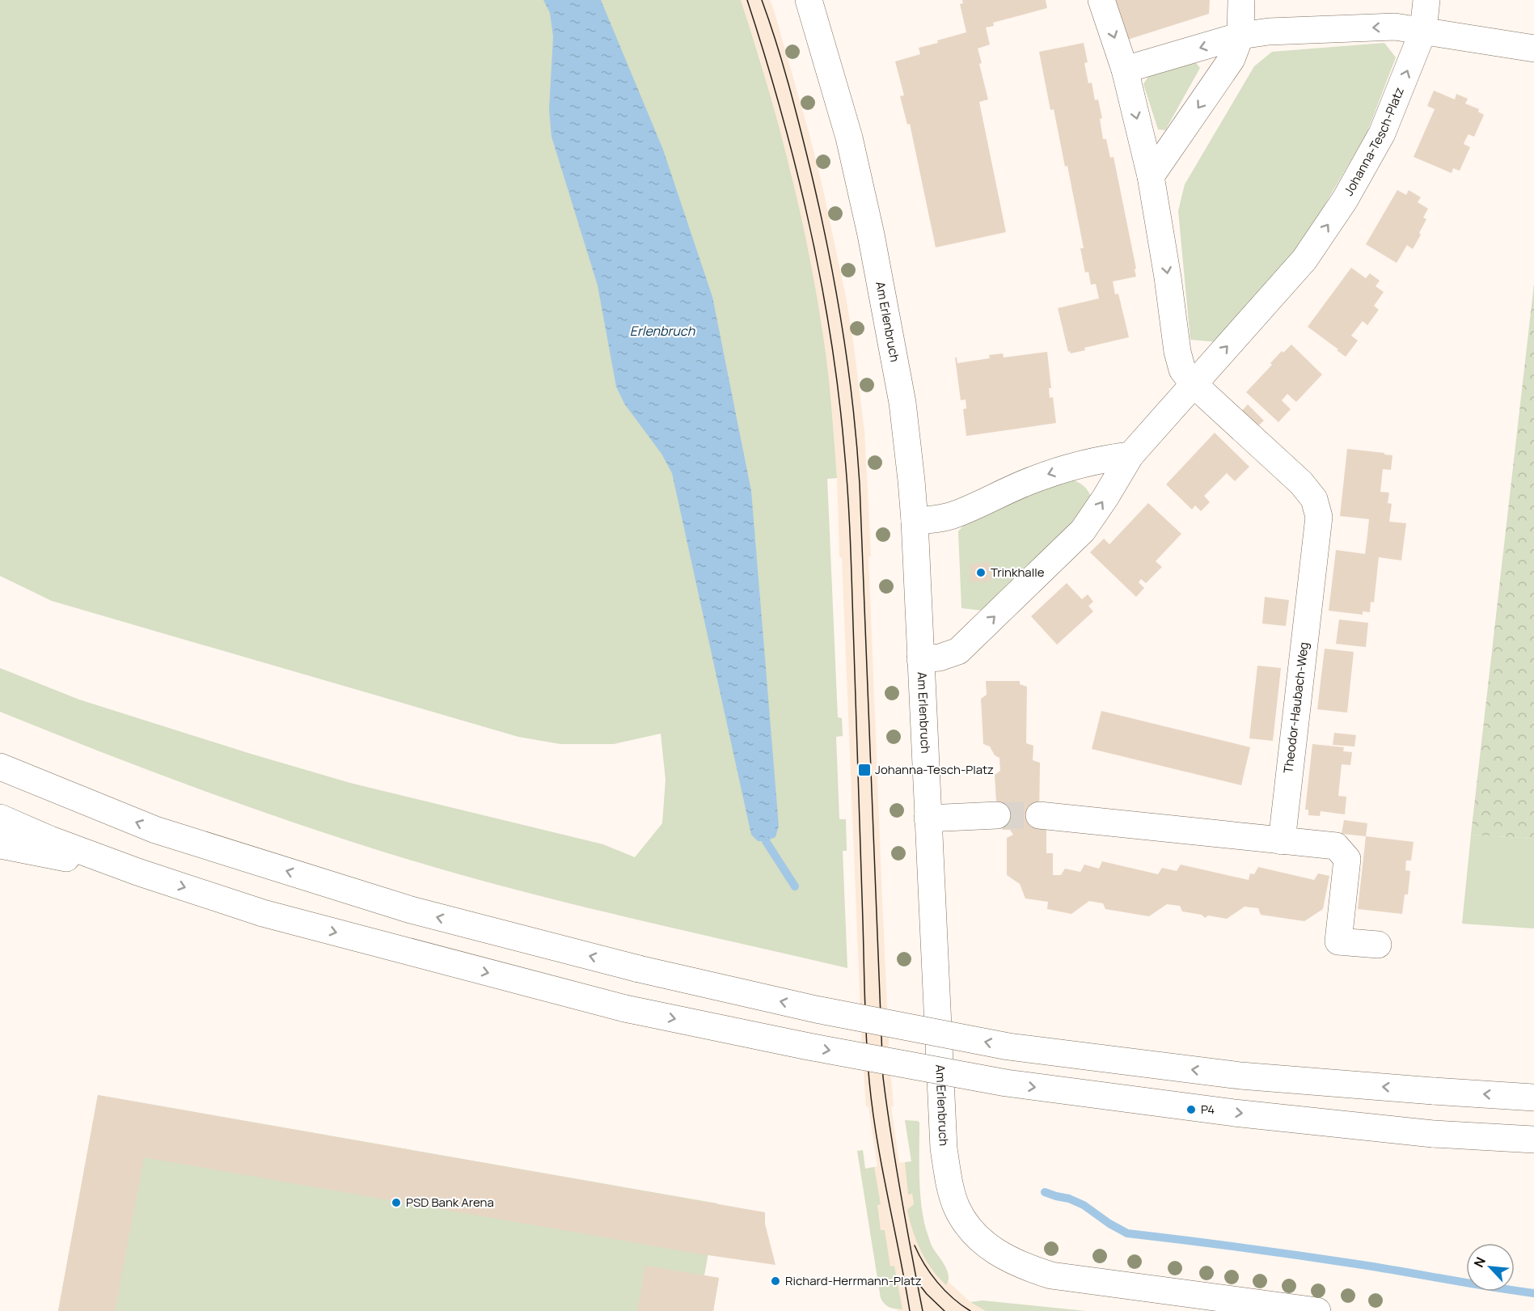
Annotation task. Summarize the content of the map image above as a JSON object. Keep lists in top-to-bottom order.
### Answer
{
  "streets": {
    "main road": ["Johanna-Tesch-Platz", "Am Erlenbruch", "Theodor-Haubach-Weg"]
  },
  "crossings": [
    ["Johanna-Tesch-Platz", "Am Erlenbruch"],
    ["Johanna-Tesch-Platz", "Theodor-Haubach-Weg"]
  ],
  "one_way": ["Johanna-Tesch-Platz"],
  "water": ["Erlenbruch"],
  "places": {
    "other": [
      "Trinkhalle",
      "P4",
      "PSD Bank Arena",
      "Richard-Herrmann-Platz"
    ],
    "transit": ["Johanna-Tesch-Platz"]
  },
  "north": "top left"
}
